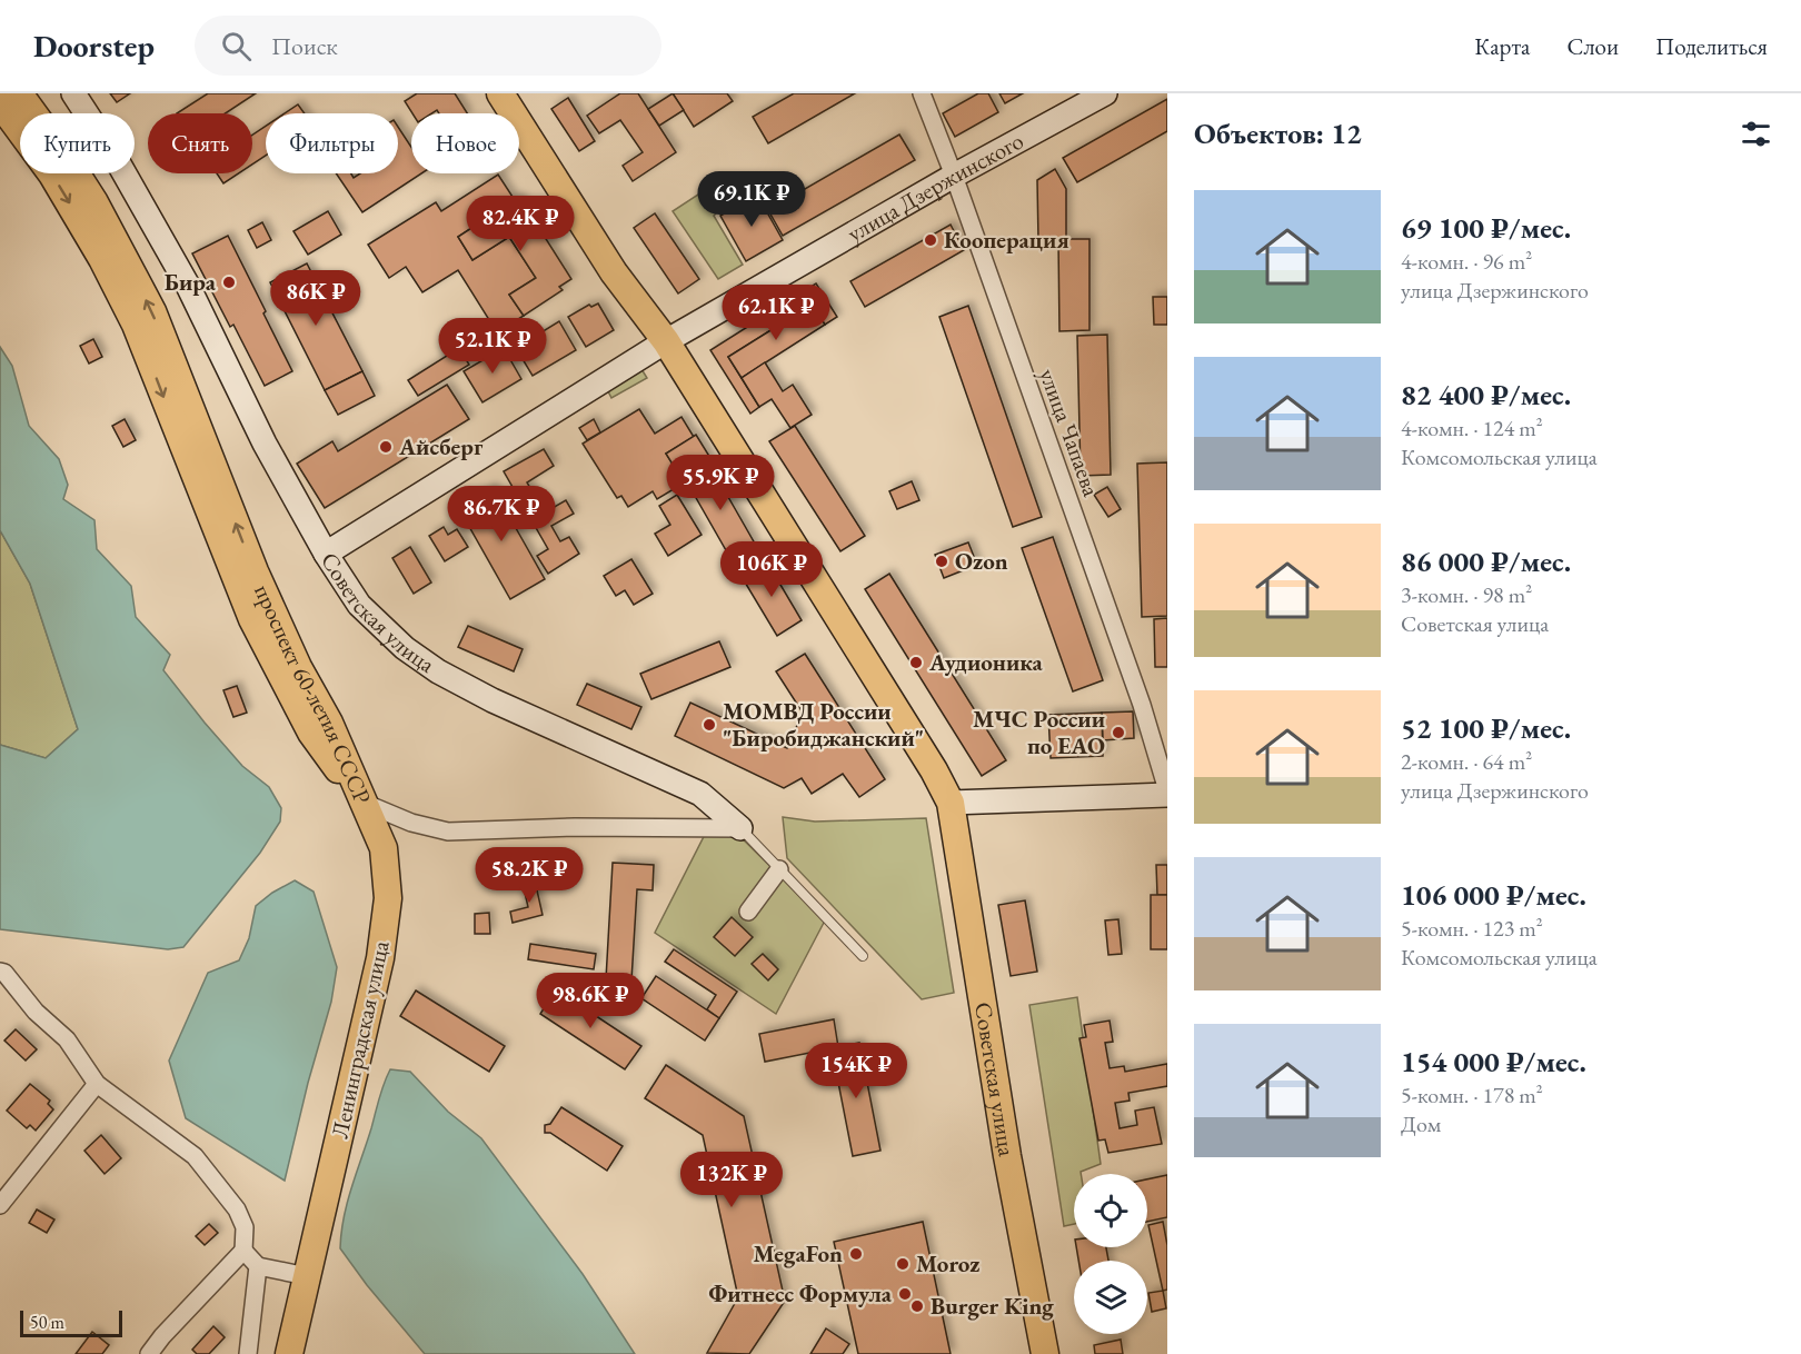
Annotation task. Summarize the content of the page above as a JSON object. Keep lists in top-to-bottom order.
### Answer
{
  "streets": {
    "main road": [
      "улица Дзержинского",
      "Советская улица",
      "проспект 60-летия СССР",
      "Ленинградская улица"
    ],
    "street": ["улица Чапаева"]
  },
  "crossings": [
    ["улица Дзержинского", "улица Чапаева"],
    ["улица Дзержинского", "Советская улица"],
    ["проспект 60-летия СССР", "Ленинградская улица"]
  ],
  "places": [
    "Кооперация",
    "Бира",
    "Айсберг",
    "Ozon",
    "Аудионика",
    "МОМВД России \"Биробиджанский\"",
    "МЧС России по ЕАО",
    "MegaFon",
    "Moroz",
    "Фитнесс Формула",
    "Burger King"
  ],
  "scale_bar": "50 m",
  "page": {
    "header": "Doorstep",
    "search": "Поиск",
    "nav": ["Карта", "Слои", "Поделиться"],
    "heading": "Объектов: 12",
    "chip": [
      "Купить",
      "Снять",
      "Фильтры",
      "Новое"
    ],
    "price": [
      "69.1K ₽",
      "82.4K ₽",
      "86K ₽",
      "62.1K ₽",
      "52.1K ₽",
      "55.9K ₽",
      "86.7K ₽",
      "106K ₽",
      "58.2K ₽",
      "98.6K ₽",
      "154K ₽",
      "132K ₽"
    ],
    "list": [
      {
        "name": "69 100 ₽/мес.",
        "note": "4-комн. · 96 m² · улица Дзержинского"
      },
      {
        "name": "82 400 ₽/мес.",
        "note": "4-комн. · 124 m² · Комсомольская улица"
      },
      {
        "name": "86 000 ₽/мес.",
        "note": "3-комн. · 98 m² · Советская улица"
      },
      {
        "name": "52 100 ₽/мес.",
        "note": "2-комн. · 64 m² · улица Дзержинского"
      },
      {
        "name": "106 000 ₽/мес.",
        "note": "5-комн. · 123 m² · Комсомольская улица"
      },
      {
        "name": "154 000 ₽/мес.",
        "note": "5-комн. · 178 m² · Дом"
      }
    ],
    "scale": "50 m"
  }
}
